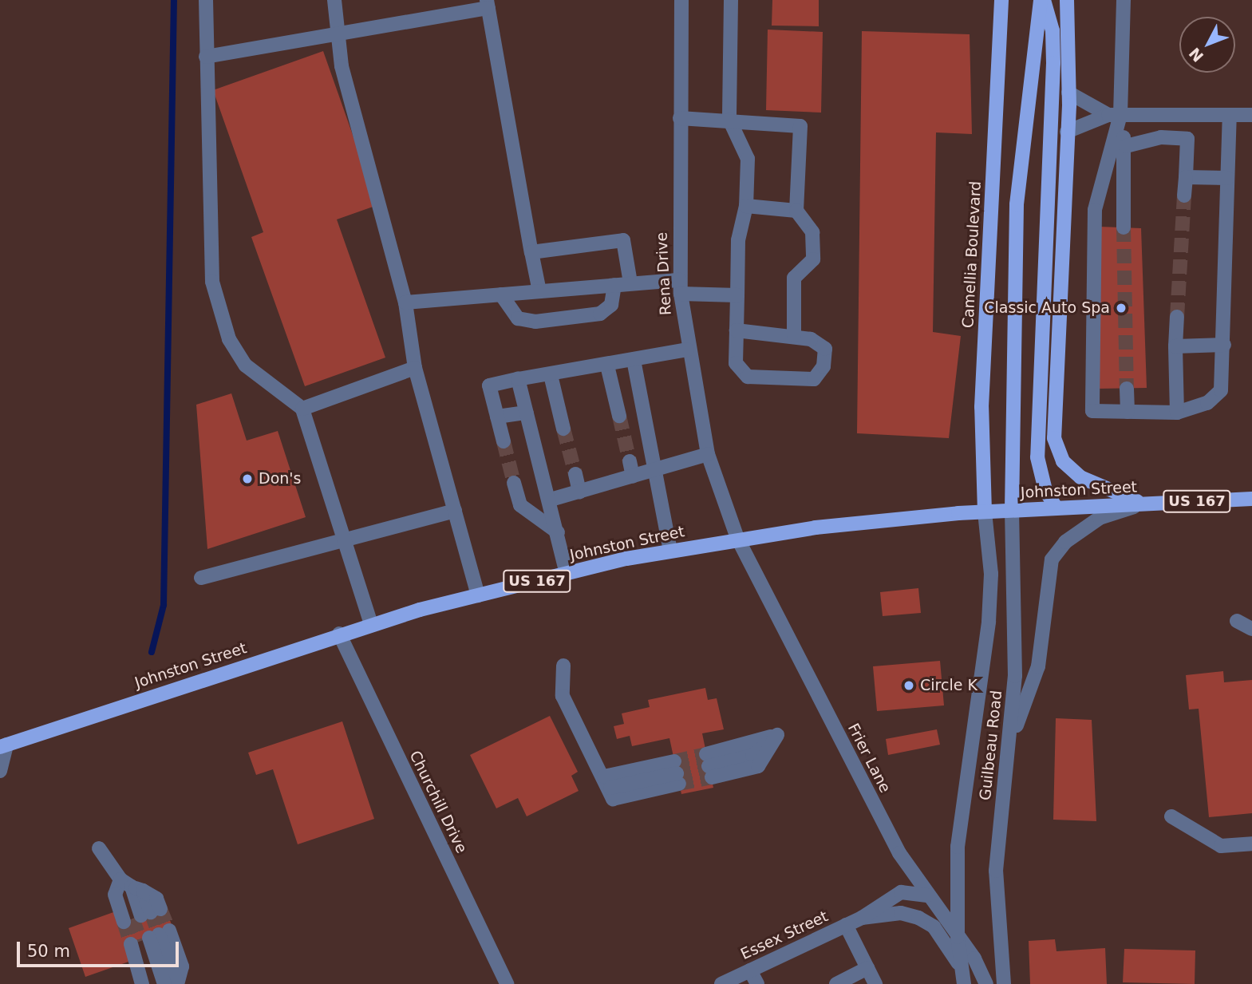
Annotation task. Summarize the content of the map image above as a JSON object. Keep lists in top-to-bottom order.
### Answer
{
  "streets": {
    "main road": ["Camellia Boulevard", "Johnston Street", "US 167"],
    "street": [
      "Rena Drive",
      "Guilbeau Road",
      "Frier Lane",
      "Churchill Drive",
      "Essex Street"
    ]
  },
  "crossings": [
    ["Camellia Boulevard", "Johnston Street"],
    ["Camellia Boulevard", "Guilbeau Road"],
    ["Rena Drive", "Johnston Street"],
    ["Rena Drive", "Frier Lane"],
    ["Johnston Street", "Guilbeau Road"],
    ["Johnston Street", "Frier Lane"],
    ["Johnston Street", "Churchill Drive"],
    ["Guilbeau Road", "Frier Lane"],
    ["Guilbeau Road", "Essex Street"],
    ["Frier Lane", "Essex Street"]
  ],
  "places": ["Classic Auto Spa", "Don's", "Circle K"],
  "scale_bar": "50 m",
  "north": "bottom left"
}
